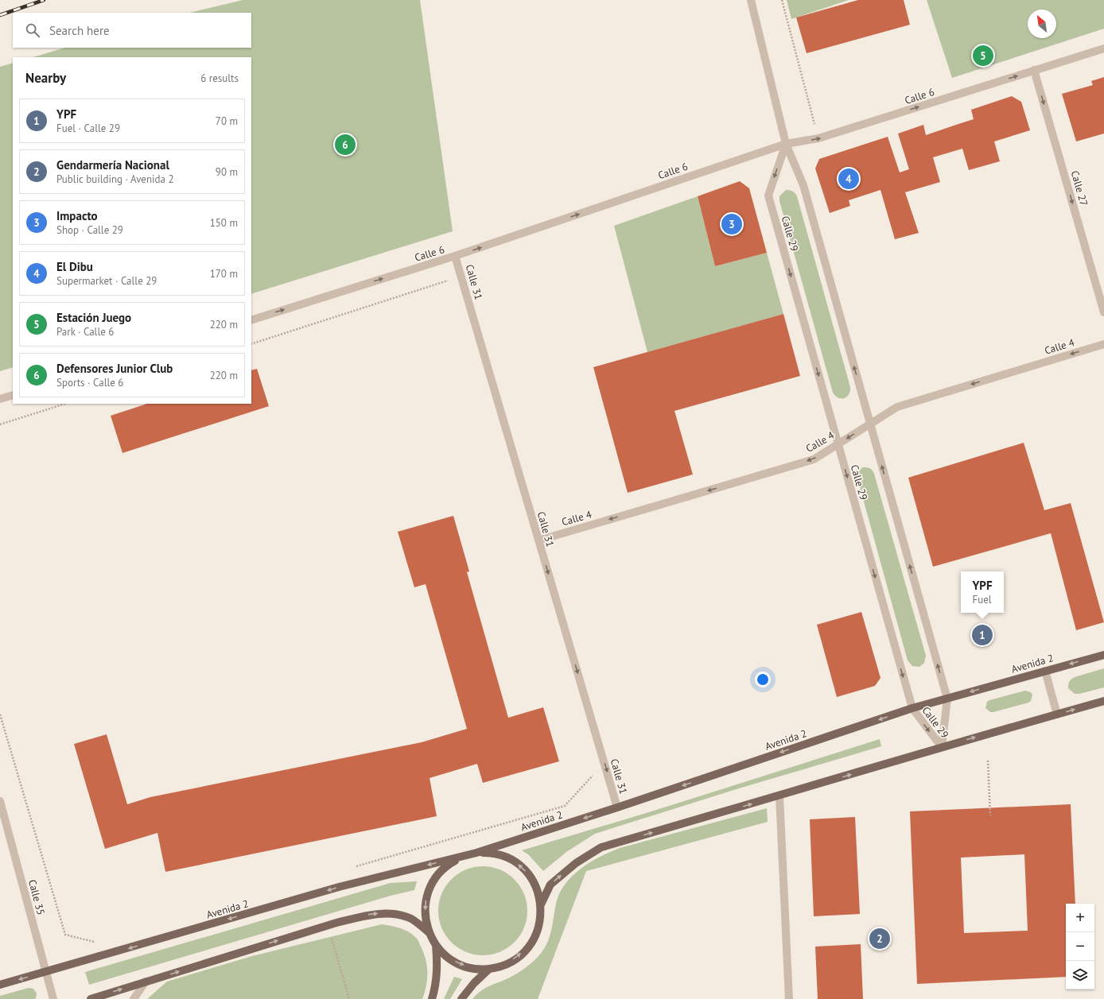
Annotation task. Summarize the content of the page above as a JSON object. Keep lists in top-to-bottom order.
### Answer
{
  "streets": {
    "main road": ["Avenida 2"],
    "street": [
      "Calle 6",
      "Calle 27",
      "Calle 29",
      "Calle 31",
      "Calle 4",
      "Calle 35"
    ]
  },
  "crossings": [
    ["Calle 6", "Calle 27"],
    ["Calle 6", "Calle 29"],
    ["Calle 6", "Calle 31"],
    ["Calle 29", "Calle 4"],
    ["Calle 29", "Avenida 2"],
    ["Calle 31", "Calle 4"],
    ["Calle 31", "Avenida 2"],
    ["Avenida 2", "Calle 35"]
  ],
  "one_way": [
    "Calle 6",
    "Calle 27",
    "Calle 31",
    "Calle 4"
  ],
  "north": "top left",
  "page": {
    "search": "Search here",
    "pins": [
      "5",
      "6",
      "4",
      "3",
      "1",
      "2"
    ],
    "heading": ["Nearby", "6 results"],
    "list": [
      {
        "mark": "1",
        "name": "YPF",
        "note": "Fuel · Calle 29",
        "value": "70 m"
      },
      {
        "mark": "2",
        "name": "Gendarmería Nacional",
        "note": "Public building · Avenida 2",
        "value": "90 m"
      },
      {
        "mark": "3",
        "name": "Impacto",
        "note": "Shop · Calle 29",
        "value": "150 m"
      },
      {
        "mark": "4",
        "name": "El Dibu",
        "note": "Supermarket · Calle 29",
        "value": "170 m"
      },
      {
        "mark": "5",
        "name": "Estación Juego",
        "note": "Park · Calle 6",
        "value": "220 m"
      },
      {
        "mark": "6",
        "name": "Defensores Junior Club",
        "note": "Sports · Calle 6",
        "value": "220 m"
      }
    ],
    "popup": ["YPF", "Fuel"],
    "map_buttons": ["+", "−"]
  }
}
